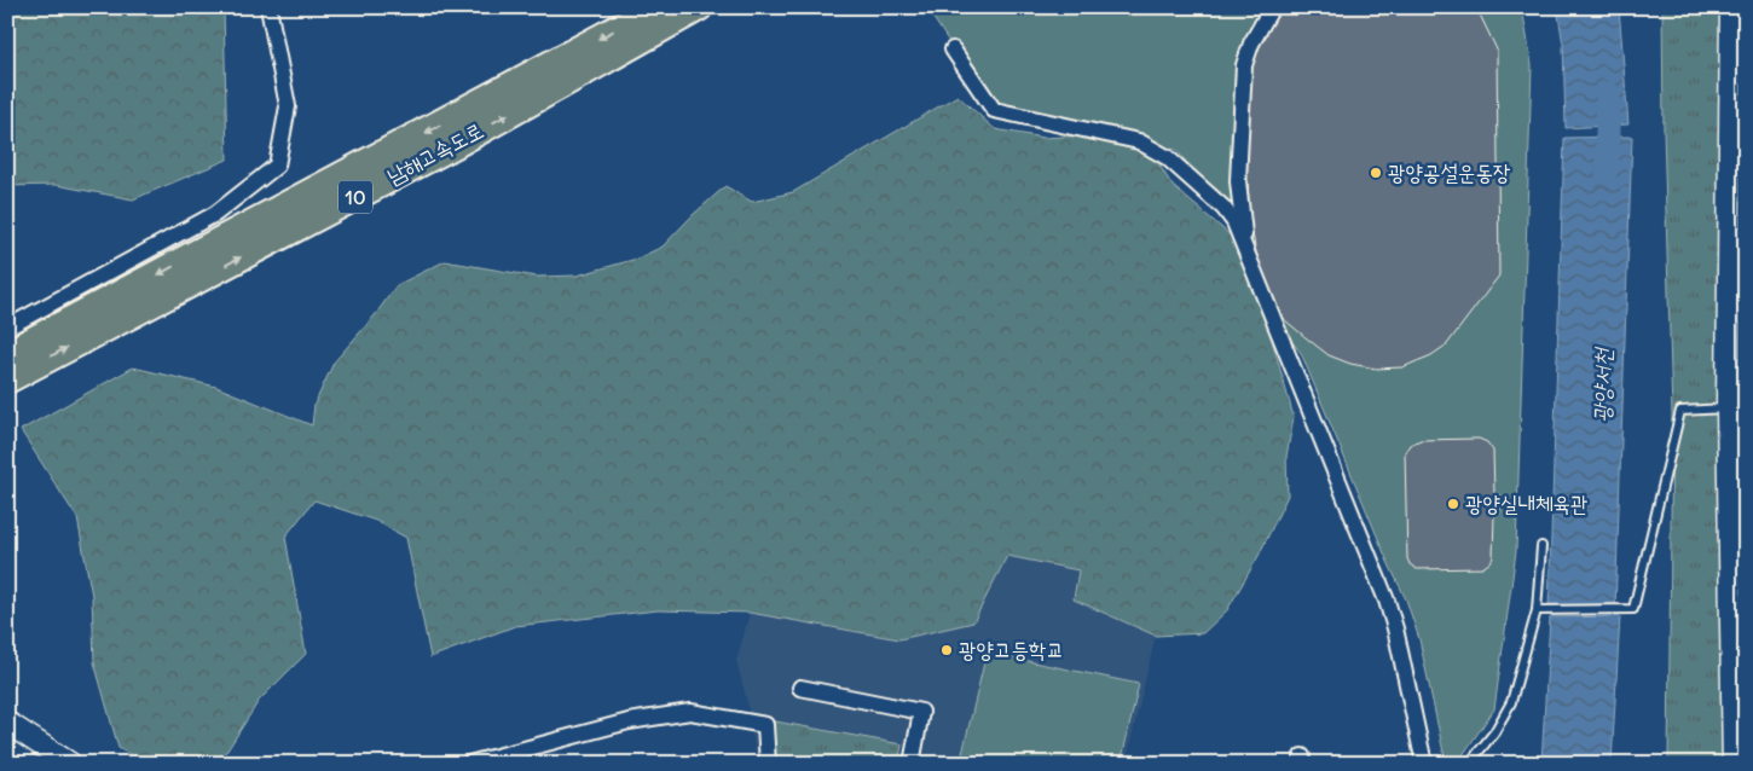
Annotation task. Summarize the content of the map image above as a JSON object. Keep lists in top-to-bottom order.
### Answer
{
  "streets": {
    "highway": ["남해고속도로", "10"]
  },
  "water": ["광양서천"],
  "places": ["광양공설운동장", "광양실내체육관", "광양고등학교"]
}
